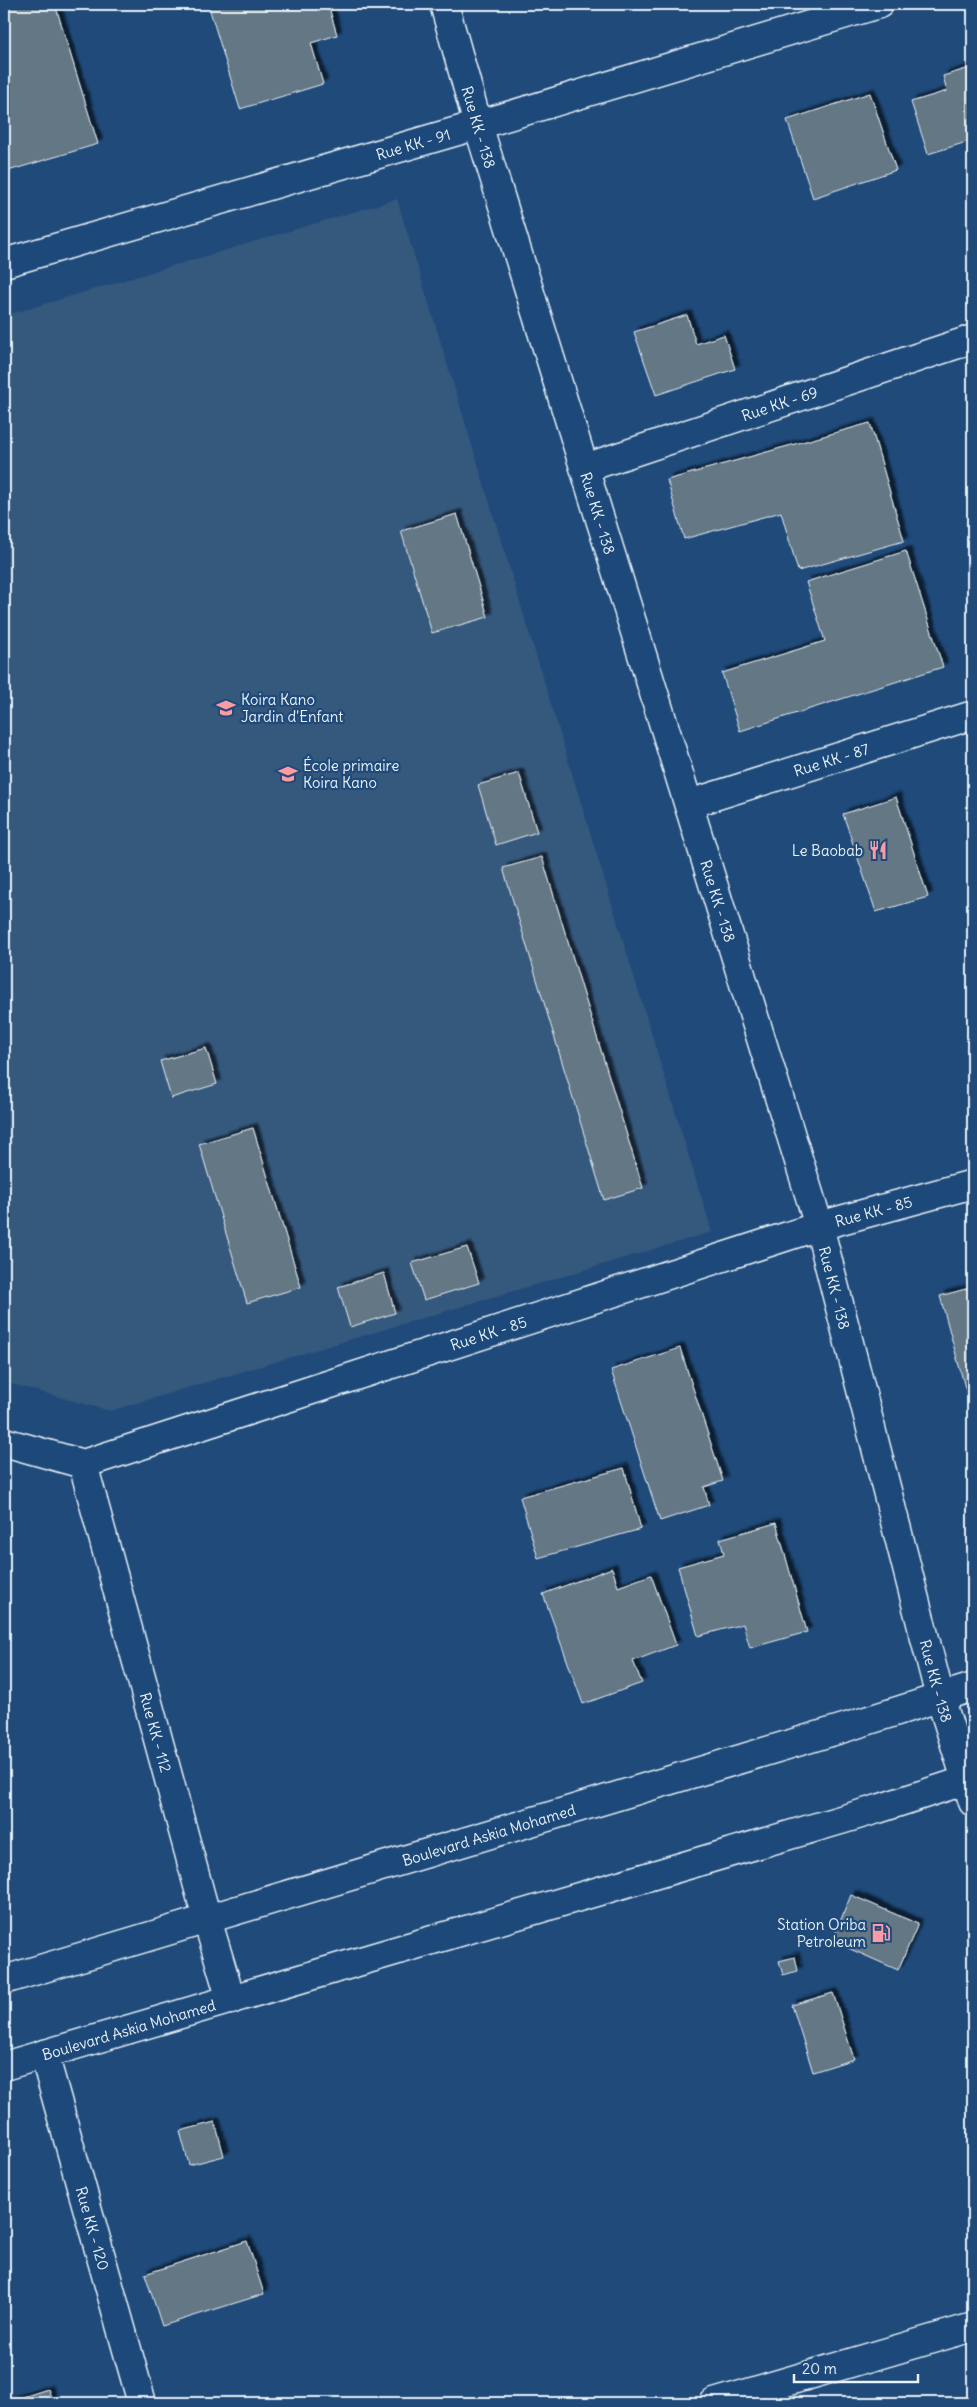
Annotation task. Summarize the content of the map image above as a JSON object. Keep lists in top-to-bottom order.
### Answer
{
  "streets": {
    "street": [
      "Rue KK - 138",
      "Rue KK - 91",
      "Rue KK - 69",
      "Rue KK - 87",
      "Rue KK - 85",
      "Rue KK - 112",
      "Boulevard Askia Mohamed",
      "Rue KK - 120"
    ]
  },
  "crossings": [
    ["Rue KK - 138", "Rue KK - 91"],
    ["Rue KK - 138", "Rue KK - 69"],
    ["Rue KK - 138", "Rue KK - 87"],
    ["Rue KK - 138", "Rue KK - 85"],
    ["Rue KK - 138", "Boulevard Askia Mohamed"],
    ["Rue KK - 85", "Rue KK - 112"],
    ["Rue KK - 112", "Boulevard Askia Mohamed"],
    ["Boulevard Askia Mohamed", "Rue KK - 120"]
  ],
  "places": {
    "school or university": ["Koira Kano Jardin d'Enfant", "École primaire Koira Kano"],
    "restaurant": ["Le Baobab"],
    "fuel station": ["Station Oriba Petroleum"]
  },
  "scale_bar": "20 m"
}
